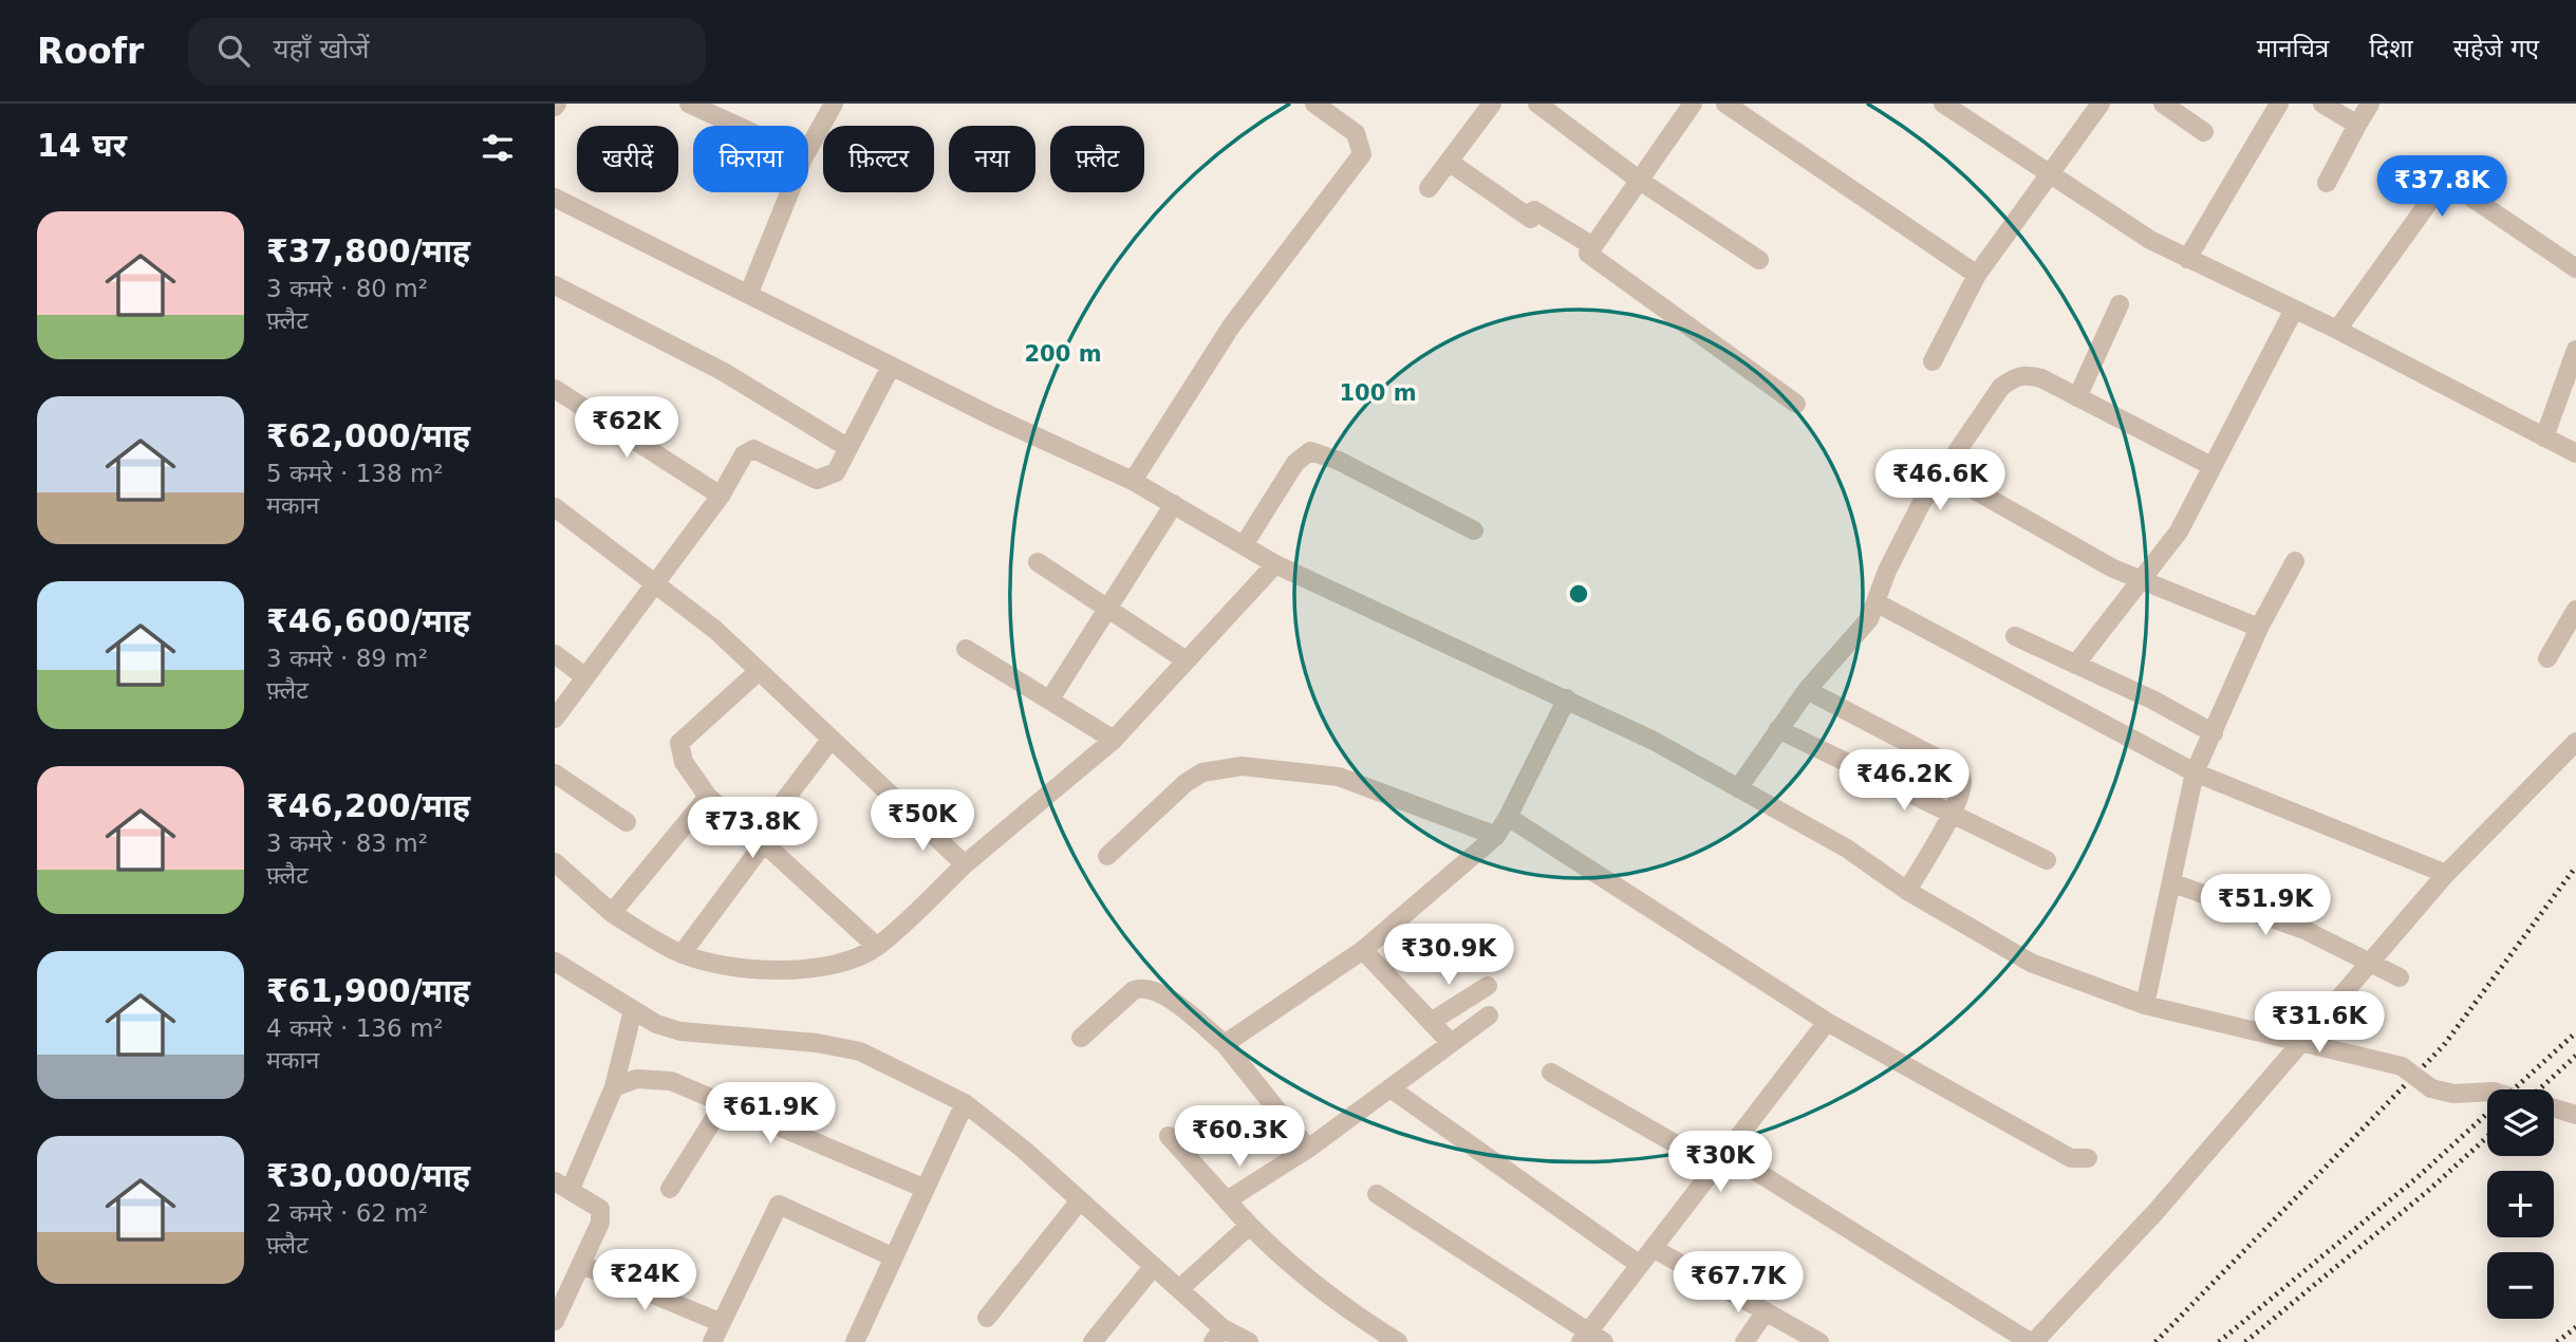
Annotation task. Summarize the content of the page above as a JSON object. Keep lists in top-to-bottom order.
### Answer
{
  "page": {
    "header": "Roofr",
    "search": "यहाँ खोजें",
    "nav": ["मानचित्र", "दिशा", "सहेजे गए"],
    "heading": "14 घर",
    "chip": [
      "खरीदें",
      "किराया",
      "फ़िल्टर",
      "नया",
      "फ़्लैट"
    ],
    "price": [
      "₹37.8K",
      "₹62K",
      "₹46.6K",
      "₹46.2K",
      "₹50K",
      "₹73.8K",
      "₹51.9K",
      "₹30.9K",
      "₹31.6K",
      "₹61.9K",
      "₹60.3K",
      "₹30K",
      "₹24K",
      "₹67.7K"
    ],
    "list": [
      {
        "name": "₹37,800/माह",
        "note": "3 कमरे · 80 m² · फ़्लैट"
      },
      {
        "name": "₹62,000/माह",
        "note": "5 कमरे · 138 m² · मकान"
      },
      {
        "name": "₹46,600/माह",
        "note": "3 कमरे · 89 m² · फ़्लैट"
      },
      {
        "name": "₹46,200/माह",
        "note": "3 कमरे · 83 m² · फ़्लैट"
      },
      {
        "name": "₹61,900/माह",
        "note": "4 कमरे · 136 m² · मकान"
      },
      {
        "name": "₹30,000/माह",
        "note": "2 कमरे · 62 m² · फ़्लैट"
      }
    ],
    "map_buttons": ["+", "−"]
  },
  "rings": ["200 m", "100 m"]
}
